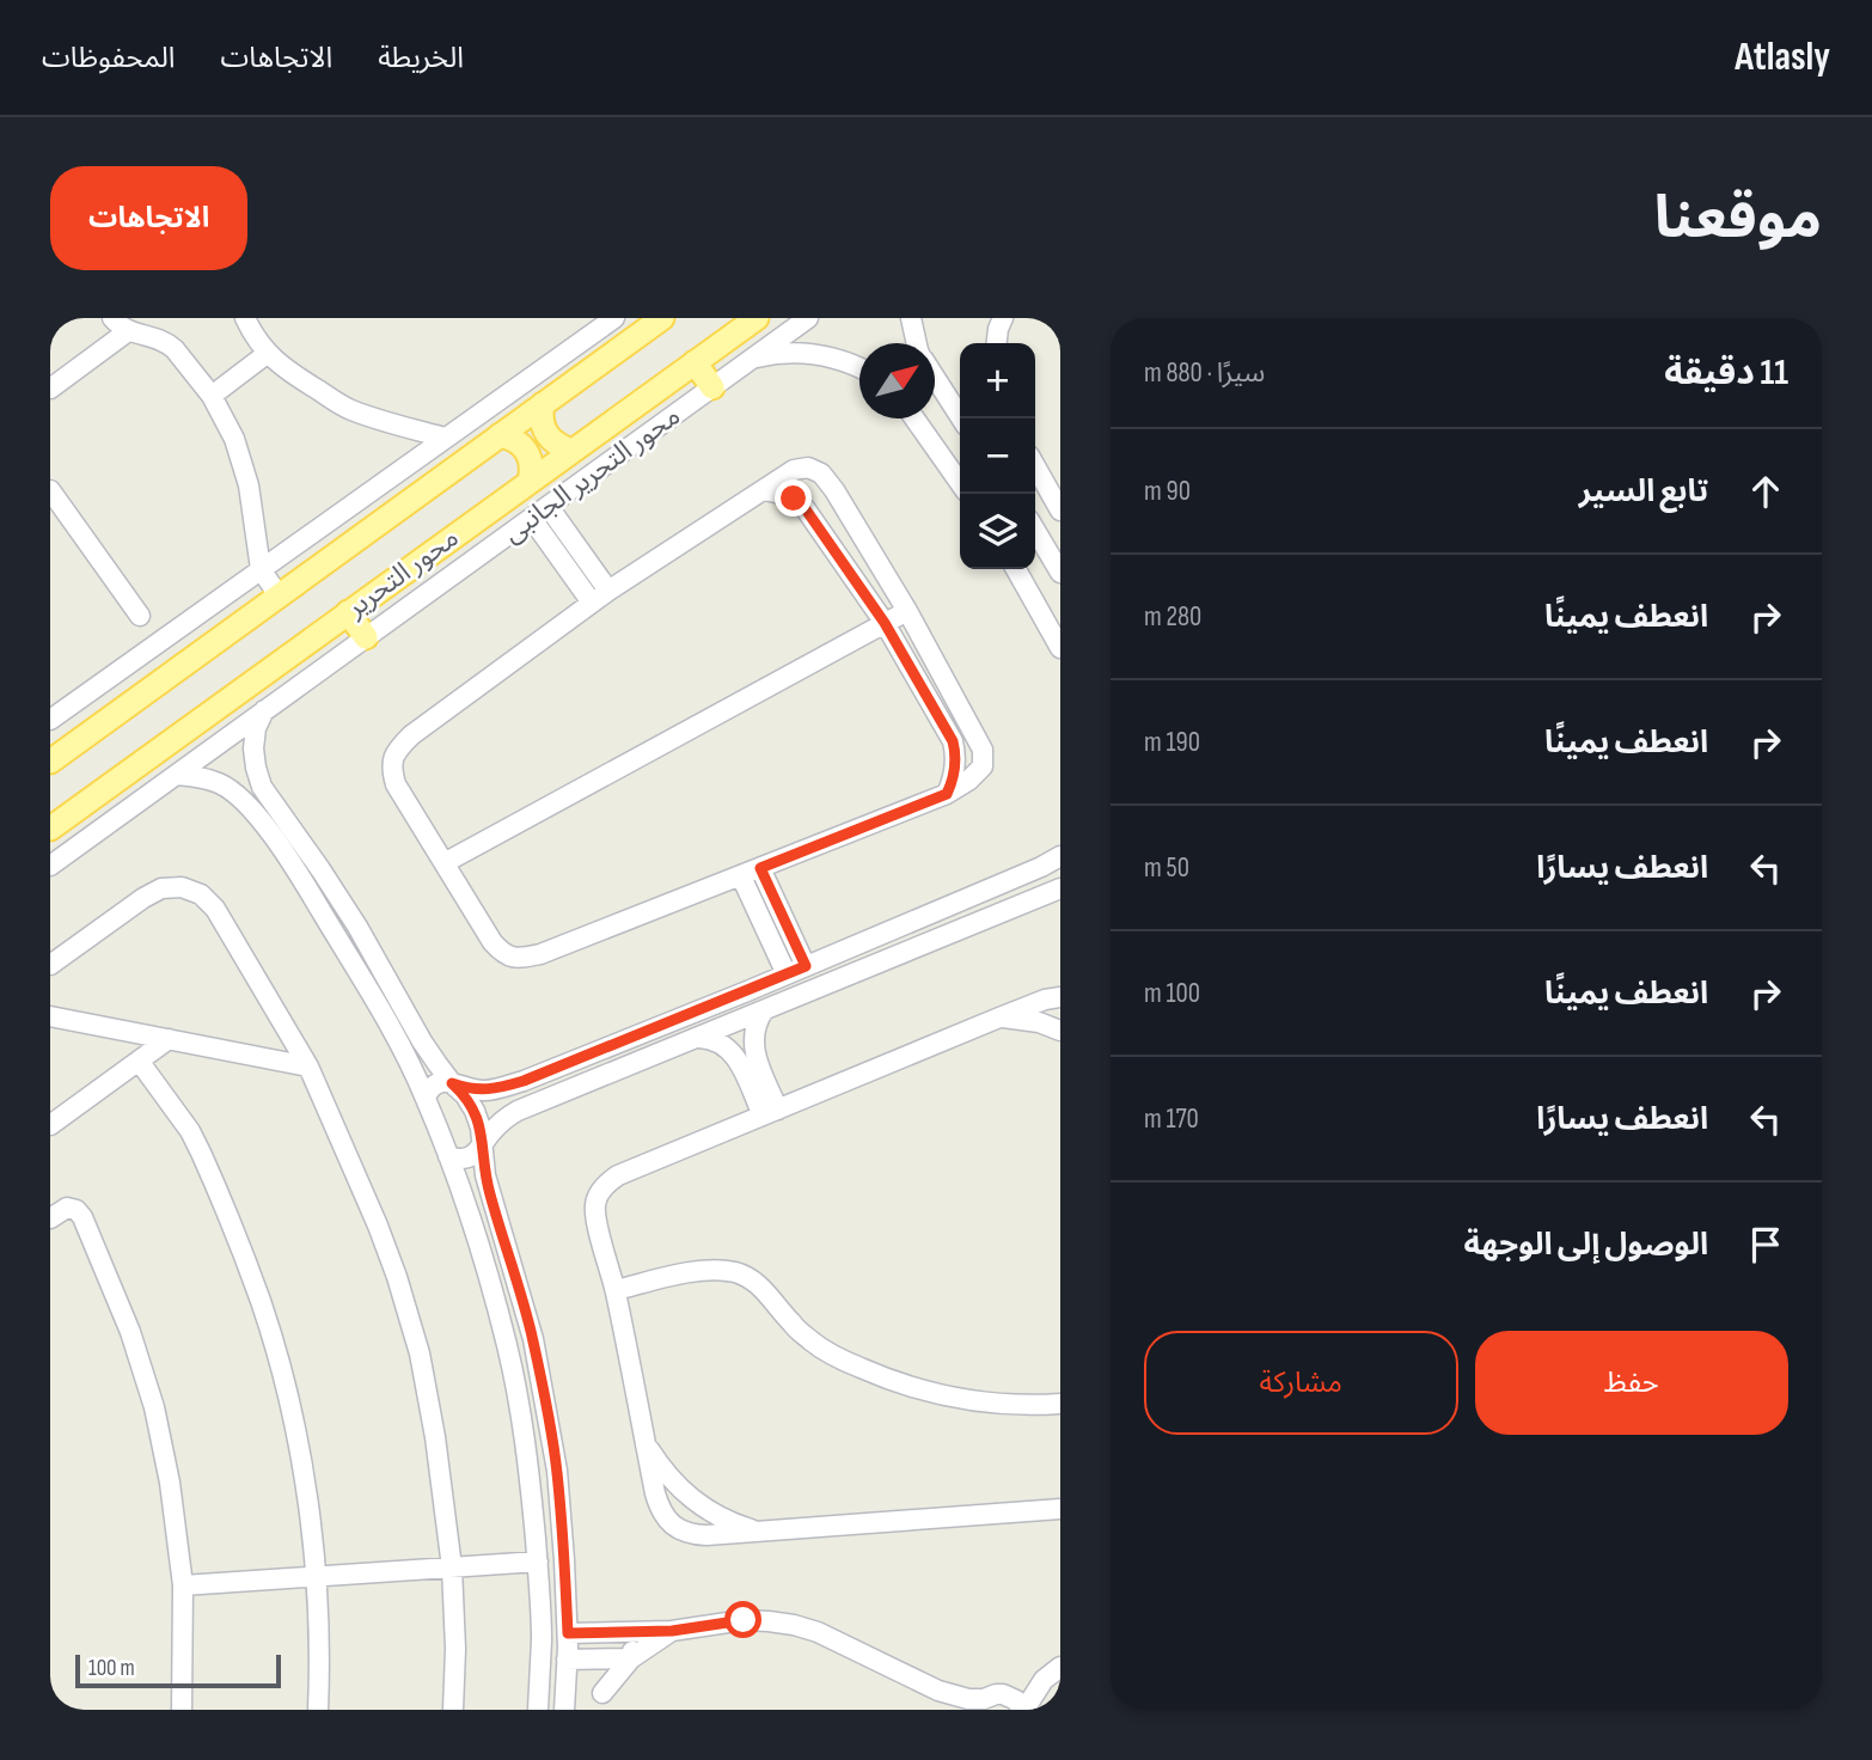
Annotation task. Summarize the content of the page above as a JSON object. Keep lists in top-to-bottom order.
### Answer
{
  "streets": {
    "main road": ["محور التحرير"],
    "street": ["محور التحرير الجانبى"]
  },
  "scale_bar": "100 m",
  "north": "top right",
  "page": {
    "header": "Atlasly",
    "nav": ["الخريطة", "الاتجاهات", "المحفوظات"],
    "title": "موقعنا",
    "buttons": [
      "الاتجاهات",
      ["حفظ", "مشاركة"]
    ],
    "heading": ["11 دقيقة", "سيرًا · 880 m"],
    "map_buttons": ["+", "−"],
    "list": [
      ["تابع السير", "90 m"],
      ["انعطف يمينًا", "280 m"],
      ["انعطف يمينًا", "190 m"],
      ["انعطف يسارًا", "50 m"],
      ["انعطف يمينًا", "100 m"],
      ["انعطف يسارًا", "170 m"],
      "الوصول إلى الوجهة"
    ],
    "scale": "100 m"
  }
}
